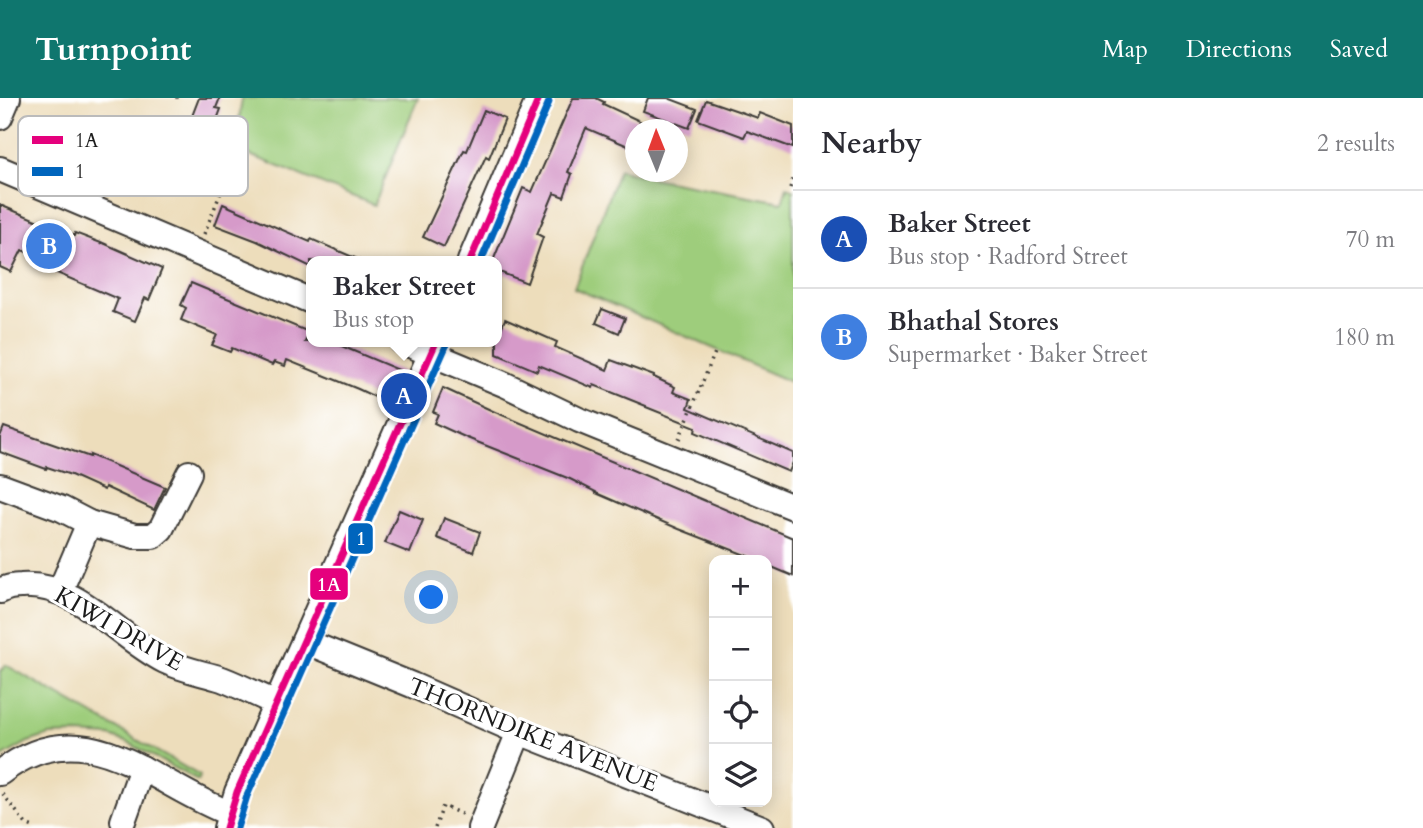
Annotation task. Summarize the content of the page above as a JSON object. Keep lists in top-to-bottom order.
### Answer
{
  "streets": {
    "street": ["KIWI DRIVE", "THORNDIKE AVENUE"]
  },
  "lines": ["transit line 1A", "transit line 1"],
  "legend": ["1A", "1"],
  "north": "top",
  "page": {
    "header": "Turnpoint",
    "nav": ["Map", "Directions", "Saved"],
    "heading": ["Nearby", "2 results"],
    "list": [
      {
        "mark": "A",
        "name": "Baker Street",
        "note": "Bus stop · Radford Street",
        "value": "70 m"
      },
      {
        "mark": "B",
        "name": "Bhathal Stores",
        "note": "Supermarket · Baker Street",
        "value": "180 m"
      }
    ],
    "pins": ["B", "A"],
    "popup": ["Baker Street", "Bus stop"],
    "map_buttons": ["+", "−"]
  }
}
